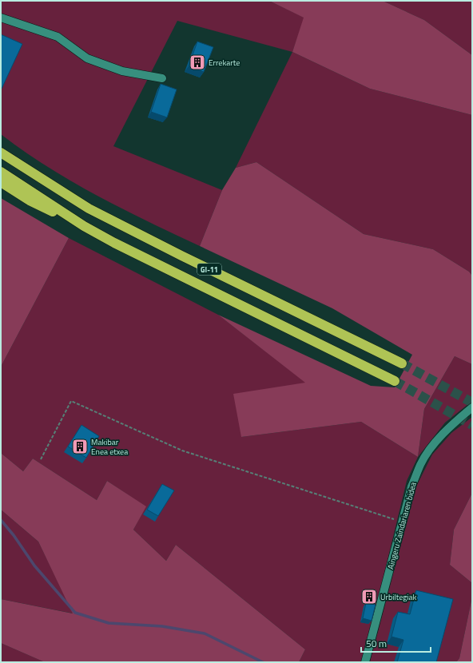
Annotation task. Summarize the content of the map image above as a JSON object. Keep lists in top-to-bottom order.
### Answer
{
  "streets": {
    "highway": ["GI-11"],
    "street": ["Aingeru Zaindariaren bidea"]
  },
  "places": {
    "building": ["Errekarte", "Makibar Enea etxea", "Urbiltegiak"]
  },
  "scale_bar": "50 m"
}
